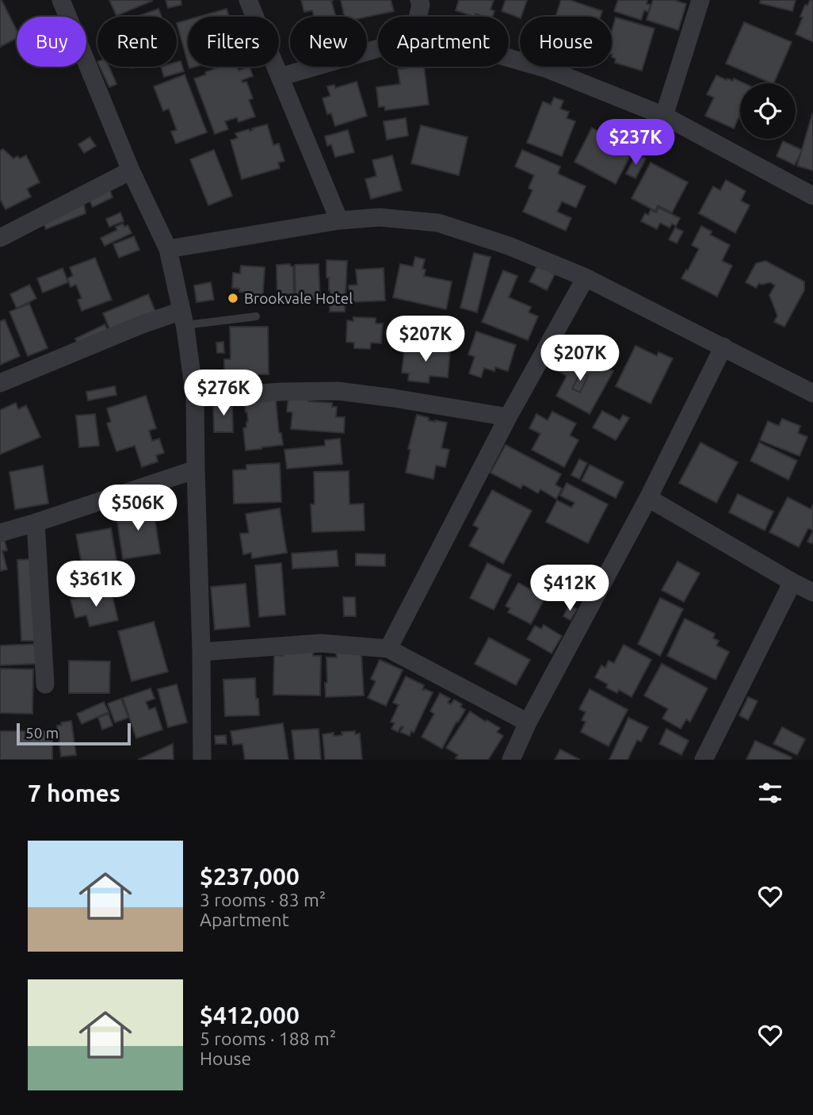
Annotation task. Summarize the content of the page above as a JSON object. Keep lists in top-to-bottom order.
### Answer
{
  "places": ["Brookvale Hotel"],
  "scale_bar": "50 m",
  "page": {
    "chip": [
      "Buy",
      "Rent",
      "Filters",
      "New",
      "Apartment",
      "House"
    ],
    "price": [
      "$237K",
      "$207K",
      "$207K",
      "$276K",
      "$506K",
      "$361K",
      "$412K"
    ],
    "scale": "50 m",
    "heading": "7 homes",
    "list": [
      {
        "name": "$237,000",
        "note": "3 rooms · 83 m² · Apartment"
      },
      {
        "name": "$412,000",
        "note": "5 rooms · 188 m² · House"
      }
    ]
  }
}
